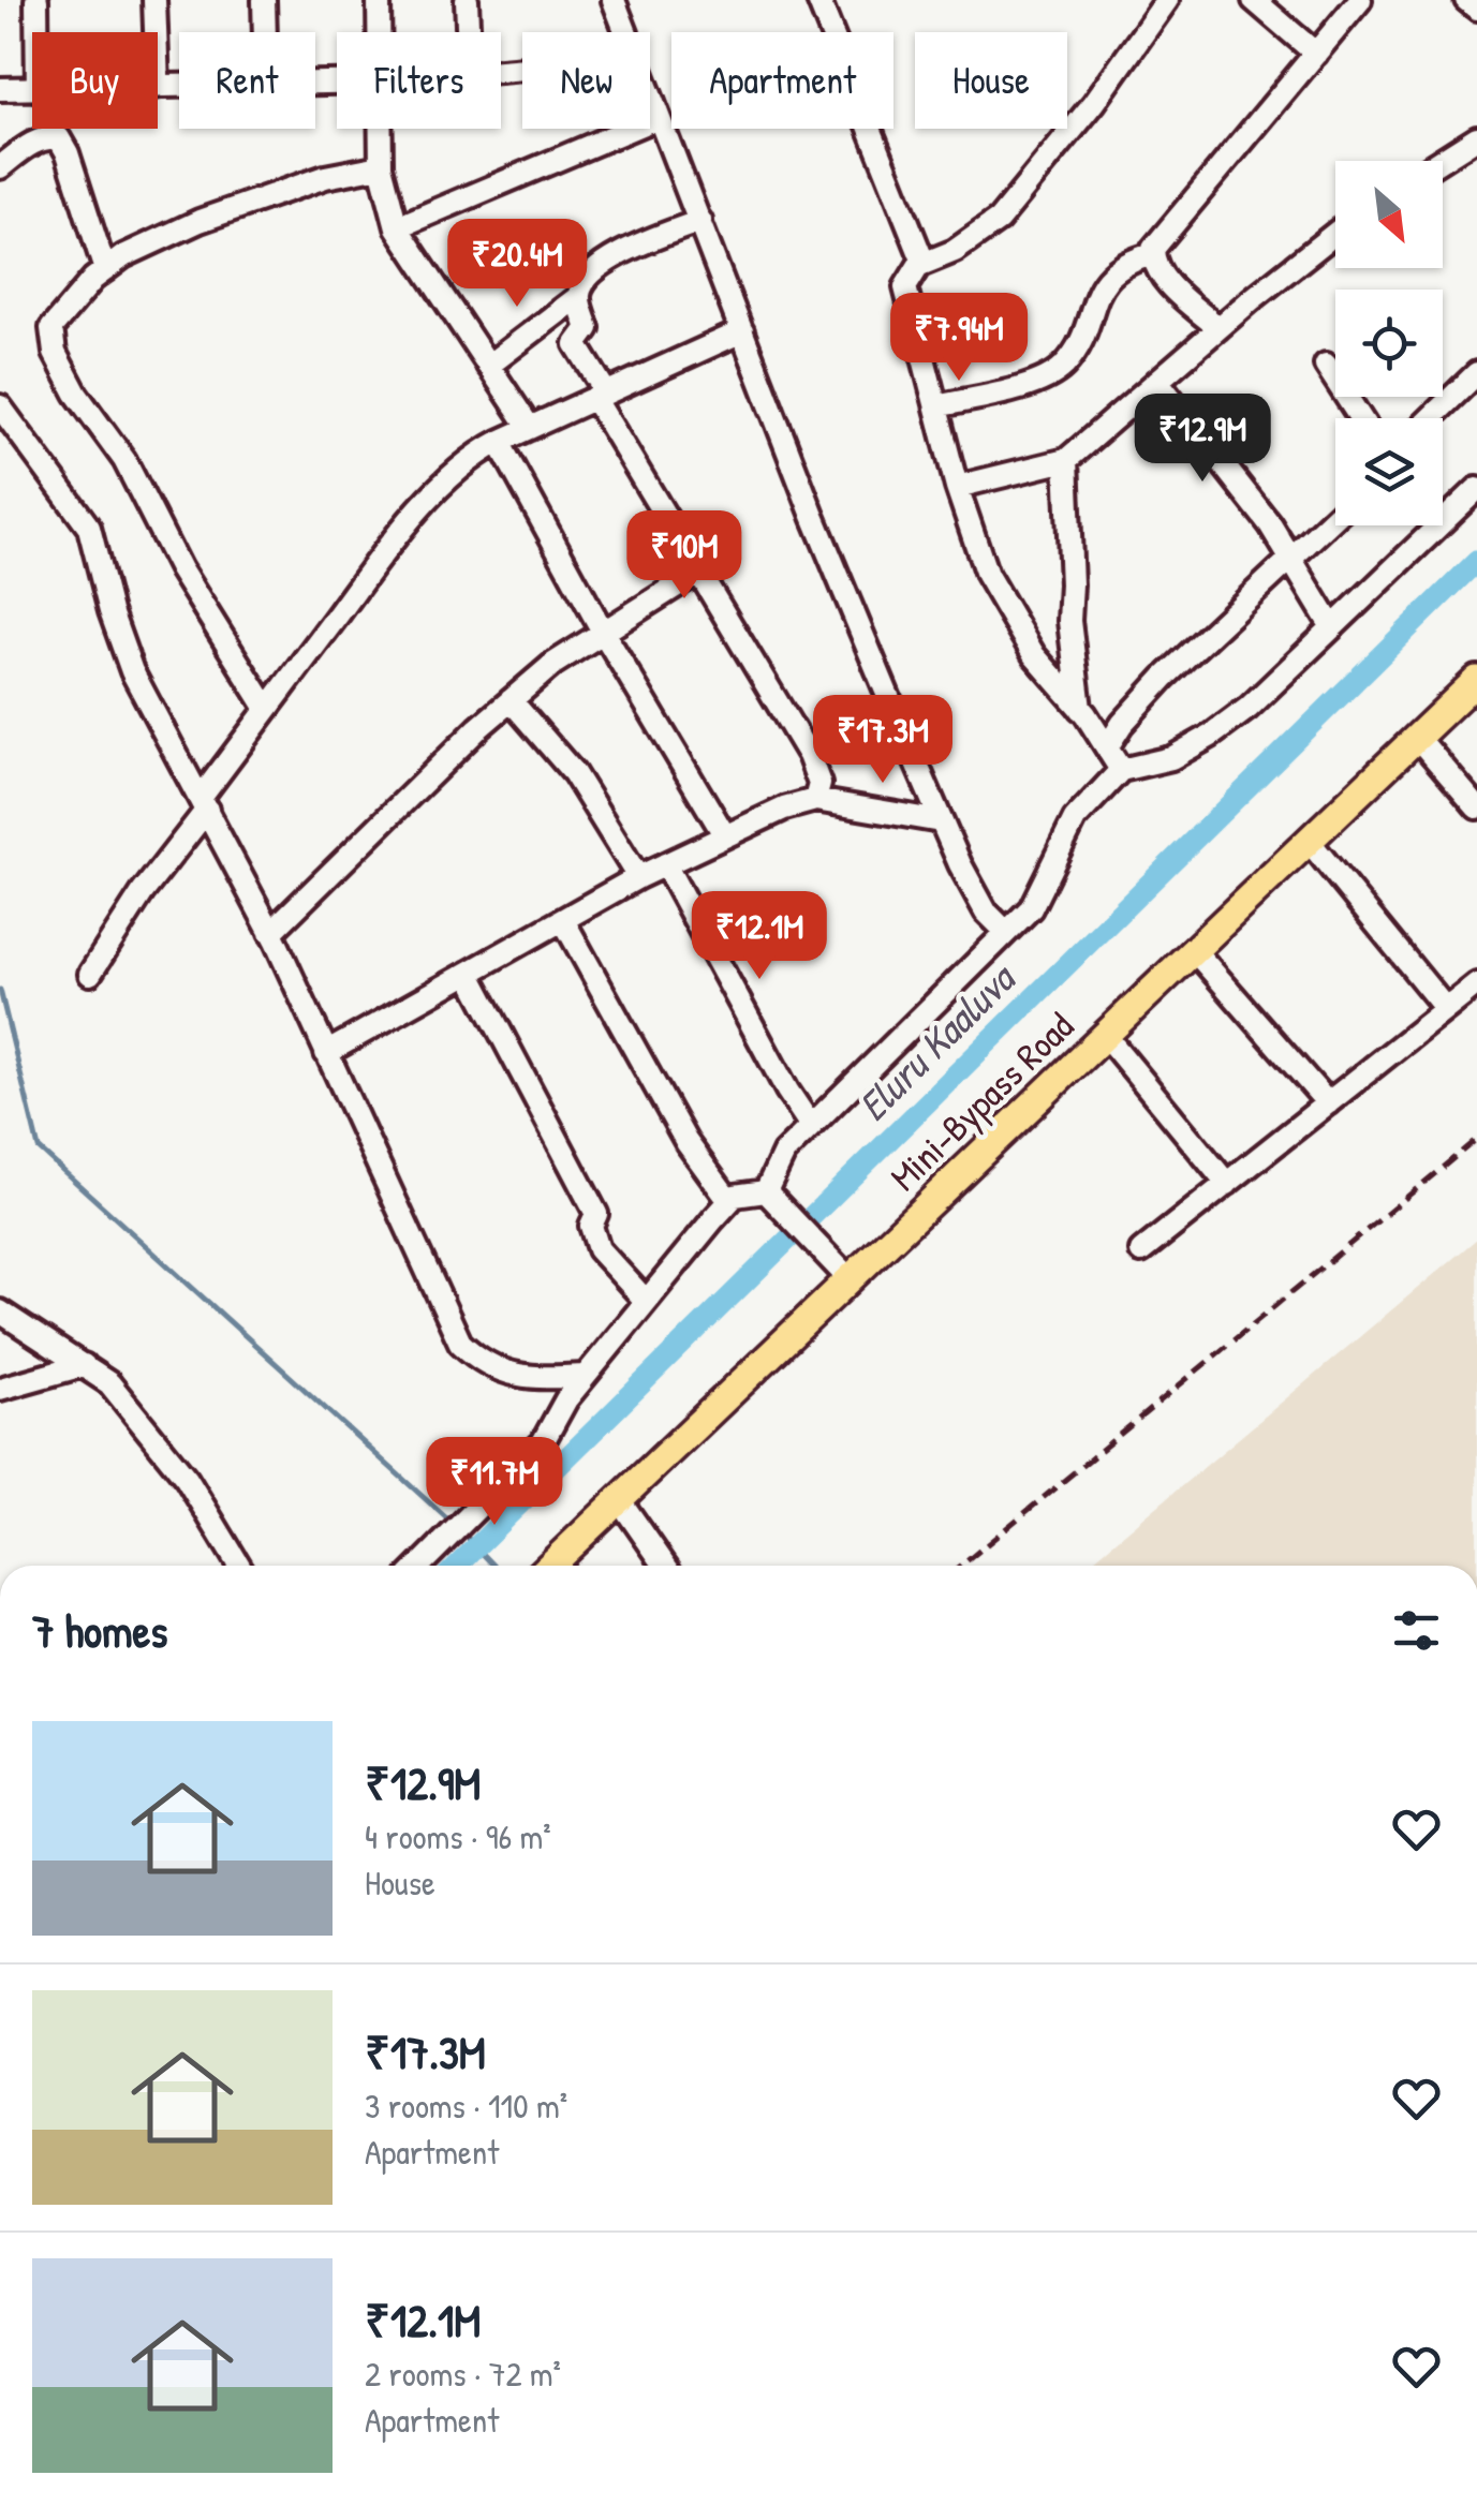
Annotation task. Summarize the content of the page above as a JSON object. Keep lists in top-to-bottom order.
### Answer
{
  "streets": {
    "main road": ["Mini-Bypass Road"]
  },
  "water": ["Eluru Kaaluva"],
  "north": "bottom right",
  "page": {
    "chip": [
      "Buy",
      "Rent",
      "Filters",
      "New",
      "Apartment",
      "House"
    ],
    "price": [
      "₹20.4M",
      "₹7.94M",
      "₹12.9M",
      "₹10M",
      "₹17.3M",
      "₹12.1M",
      "₹11.7M"
    ],
    "heading": "7 homes",
    "list": [
      {
        "name": "₹12.9M",
        "note": "4 rooms · 96 m² · House"
      },
      {
        "name": "₹17.3M",
        "note": "3 rooms · 110 m² · Apartment"
      },
      {
        "name": "₹12.1M",
        "note": "2 rooms · 72 m² · Apartment"
      }
    ]
  }
}
